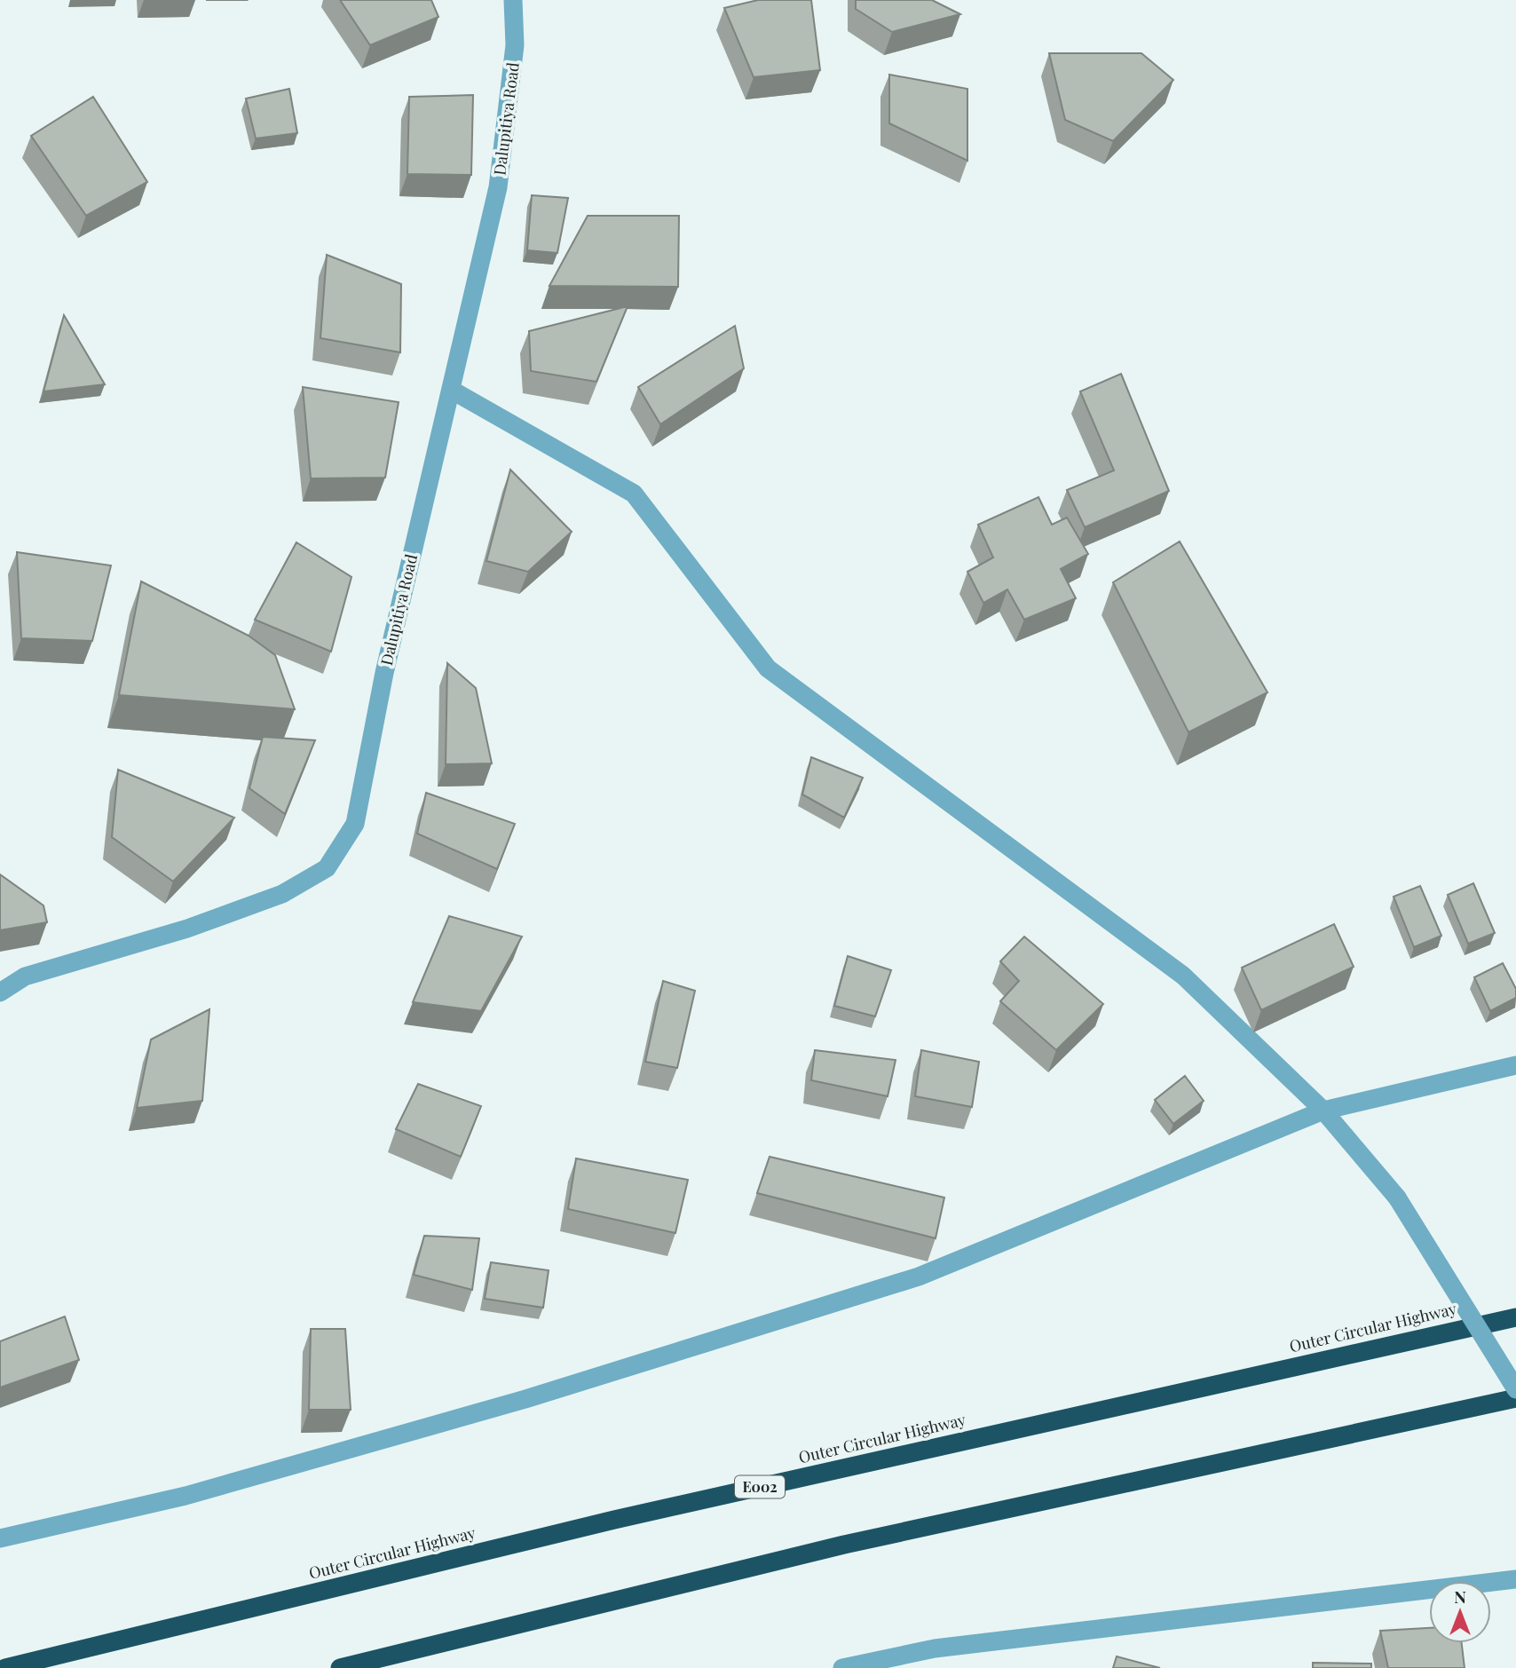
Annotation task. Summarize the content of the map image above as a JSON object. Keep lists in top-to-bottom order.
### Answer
{
  "streets": {
    "highway": ["Outer Circular Highway", "E002"],
    "street": ["Dalupitiya Road"]
  },
  "north": "top"
}
